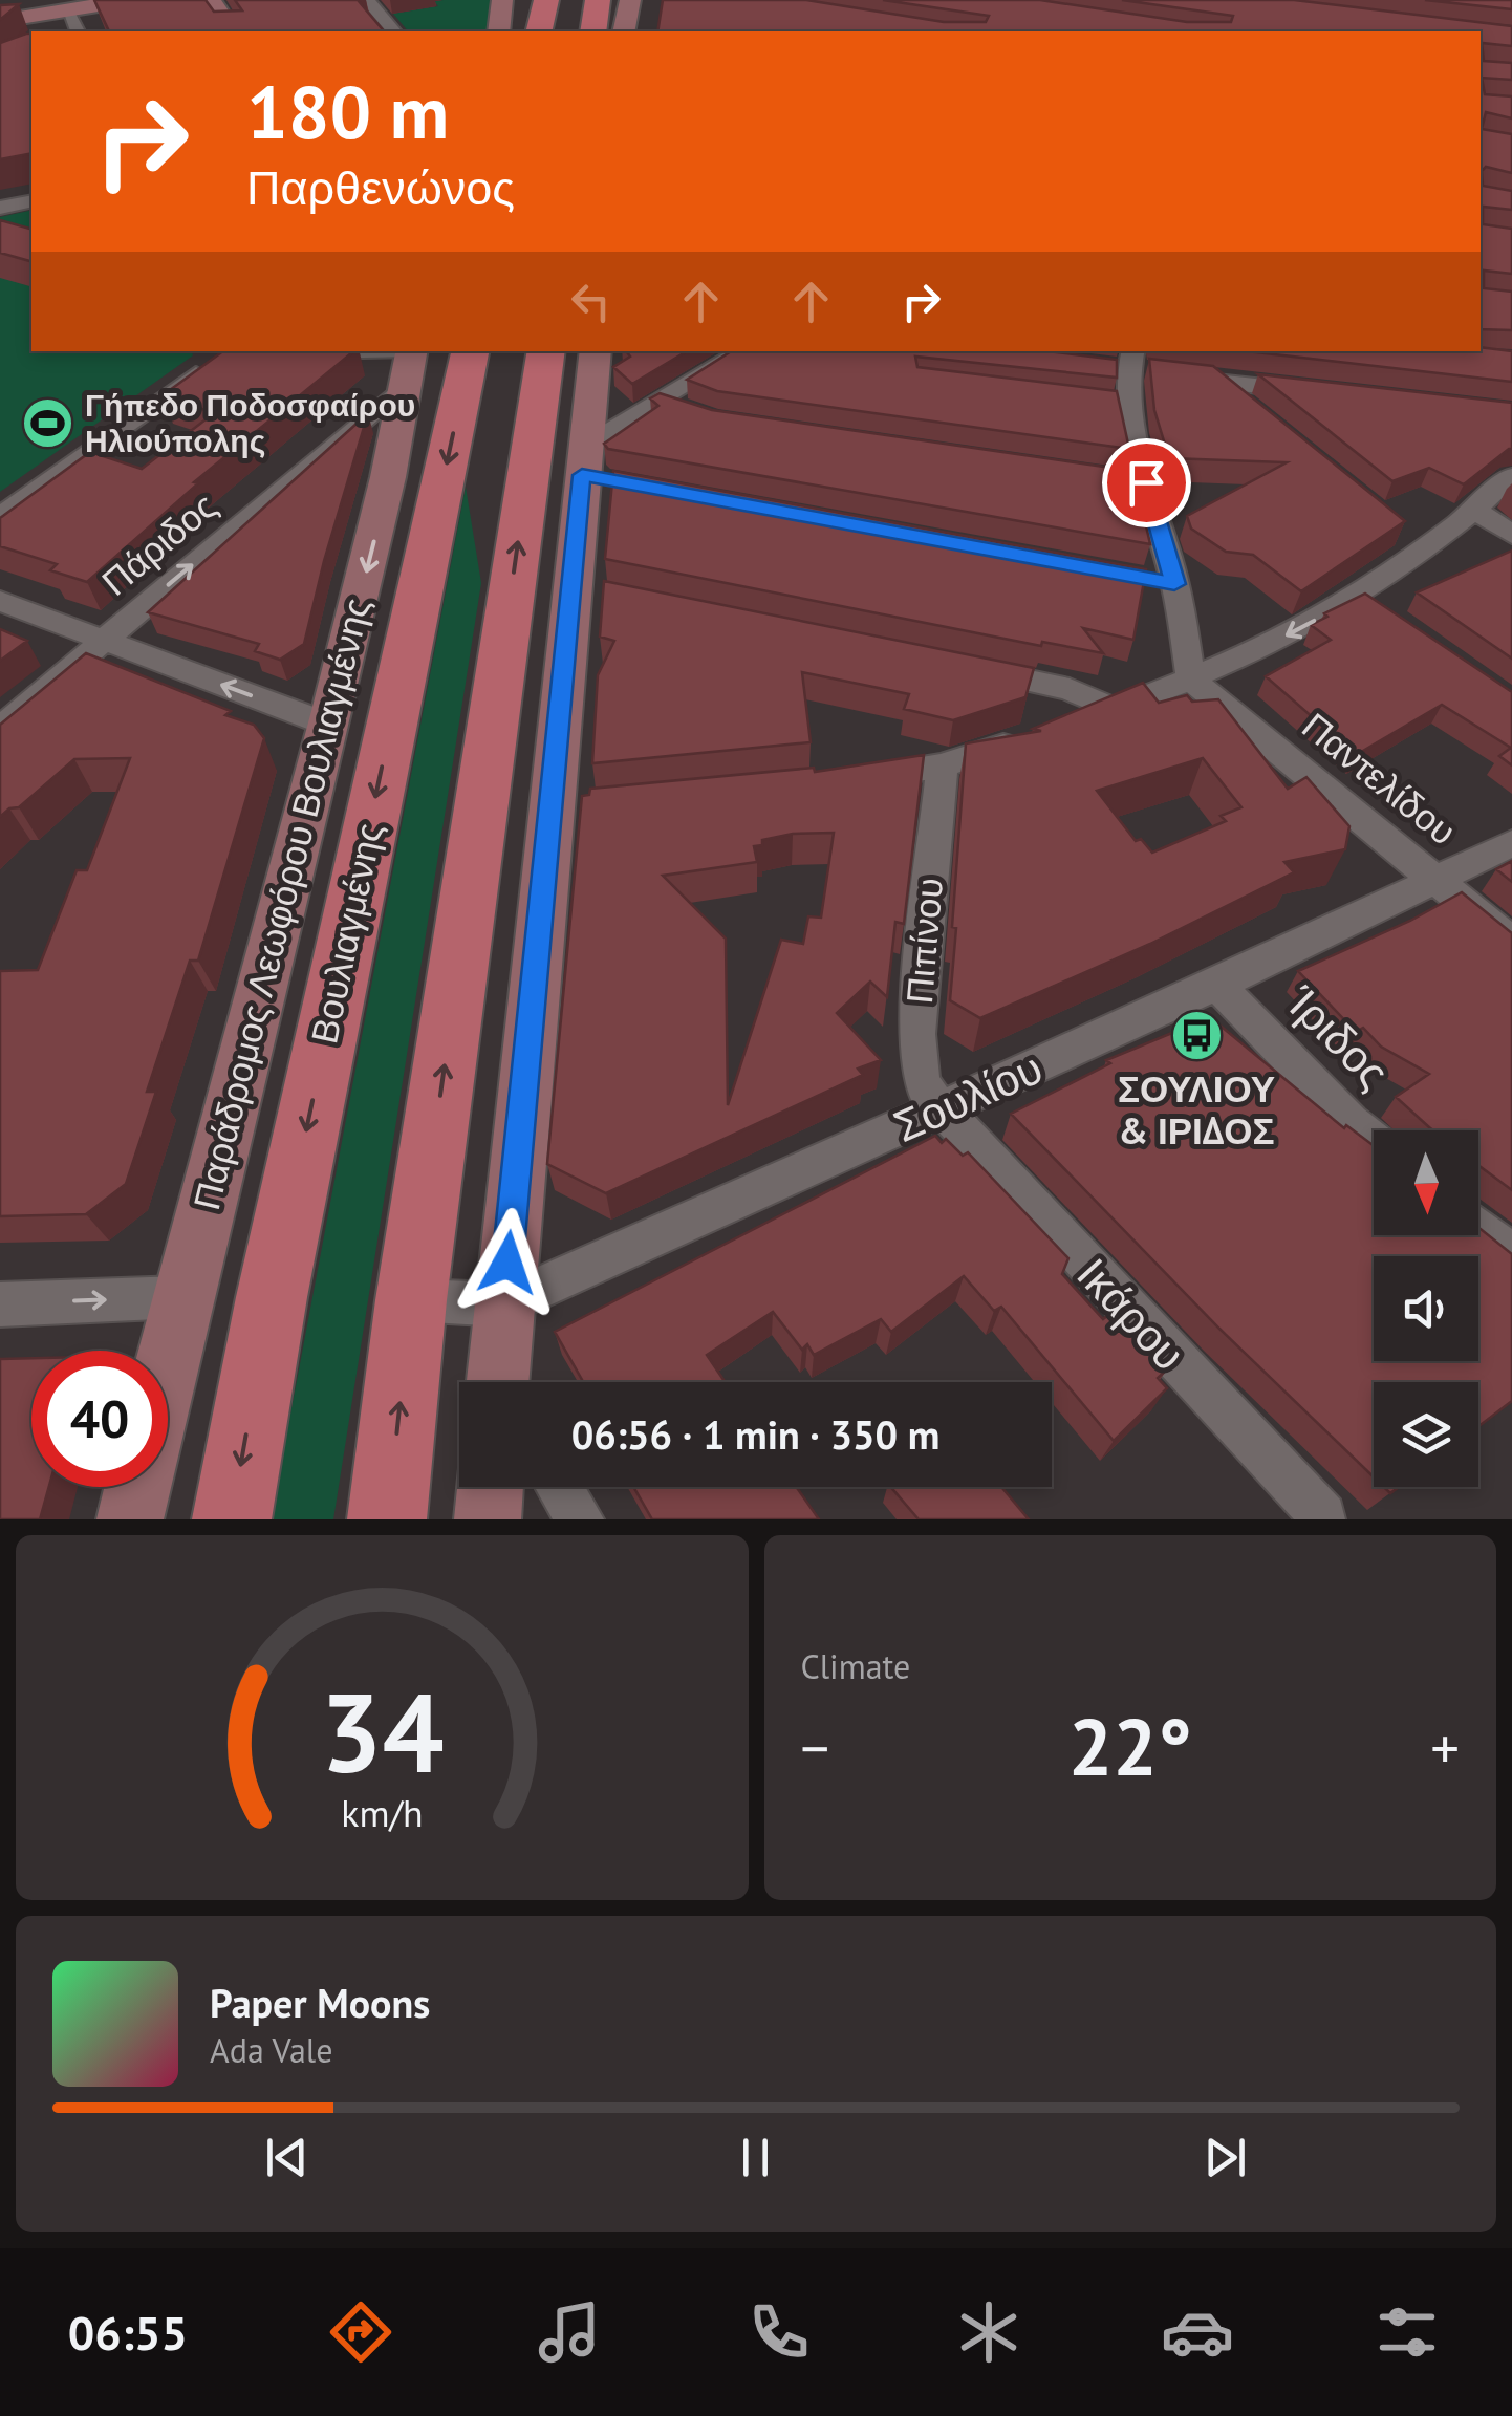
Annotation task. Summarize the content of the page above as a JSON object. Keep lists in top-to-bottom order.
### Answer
{
  "streets": {
    "main road": ["Βουλιαγμένης"],
    "street": [
      "Πάριδος",
      "Παντελίδου",
      "Παράδρομος Λεωφόρου Βουλιαγμένης",
      "Πιπίνου",
      "Ίριδος",
      "Σουλίου",
      "Ικάρου"
    ]
  },
  "crossings": [
    ["Πάριδος", "Παράδρομος Λεωφόρου Βουλιαγμένης"],
    ["Παντελίδου", "Σουλίου"],
    ["Πιπίνου", "Σουλίου"],
    ["Πιπίνου", "Ικάρου"],
    ["Ίριδος", "Σουλίου"],
    ["Σουλίου", "Ικάρου"]
  ],
  "places": {
    "sports": ["Γήπεδο Ποδοσφαίρου Ηλιούπολης"],
    "bus stop": ["ΣΟΥΛΙΟΥ & ΙΡΙΔΟΣ"]
  },
  "north": "bottom",
  "page": {
    "turn": ["180 m", "Παρθενώνος"],
    "limit": "40",
    "trip": "06:56 · 1 min · 350 m",
    "tile": "Climate",
    "heat": ["−", "22°", "+"],
    "song": ["Paper Moons", "Ada Vale"],
    "tabs": "06:55",
    "gauge": ["34", "km/h"]
  }
}
